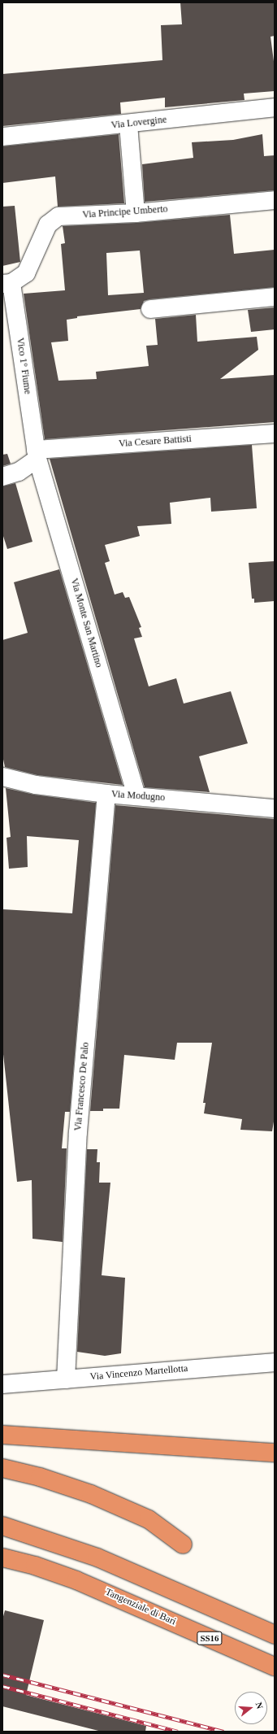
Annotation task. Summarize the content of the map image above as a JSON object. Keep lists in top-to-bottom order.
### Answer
{
  "streets": {
    "highway": ["Tangenziale di Bari", "SS16"],
    "street": [
      "Via Lovergine",
      "Via Principe Umberto",
      "Vico 1° Fiume",
      "Via Cesare Battisti",
      "Via Monte San Martino",
      "Via Modugno",
      "Via Francesco De Palo",
      "Via Vincenzo Martellotta"
    ]
  },
  "crossings": [
    ["Via Principe Umberto", "Vico 1° Fiume"],
    ["Vico 1° Fiume", "Via Cesare Battisti"],
    ["Vico 1° Fiume", "Via Monte San Martino"],
    ["Via Cesare Battisti", "Via Monte San Martino"],
    ["Via Monte San Martino", "Via Modugno"],
    ["Via Modugno", "Via Francesco De Palo"],
    ["Via Francesco De Palo", "Via Vincenzo Martellotta"]
  ],
  "north": "right"
}
